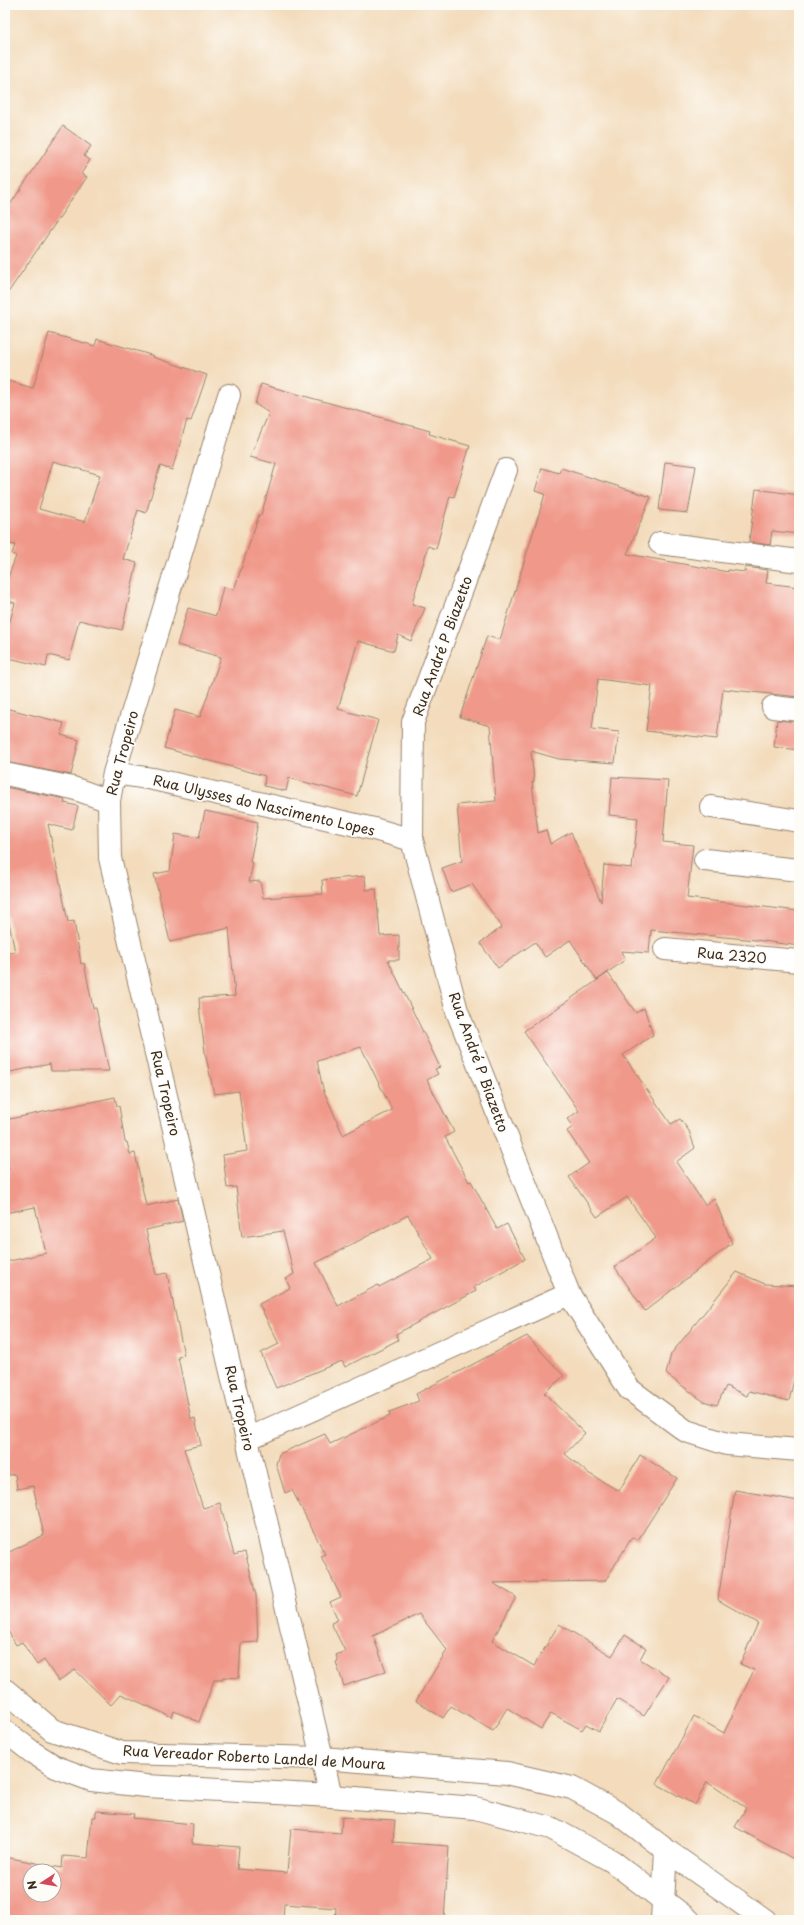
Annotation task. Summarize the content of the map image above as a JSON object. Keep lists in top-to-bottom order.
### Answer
{
  "streets": {
    "street": [
      "Rua André P Biazetto",
      "Rua Tropeiro",
      "Rua Ulysses do Nascimento Lopes",
      "Rua 2320",
      "Rua Vereador Roberto Landel de Moura"
    ]
  },
  "crossings": [
    ["Rua André P Biazetto", "Rua Ulysses do Nascimento Lopes"],
    ["Rua Tropeiro", "Rua Ulysses do Nascimento Lopes"],
    ["Rua Tropeiro", "Rua Vereador Roberto Landel de Moura"]
  ],
  "north": "left"
}
